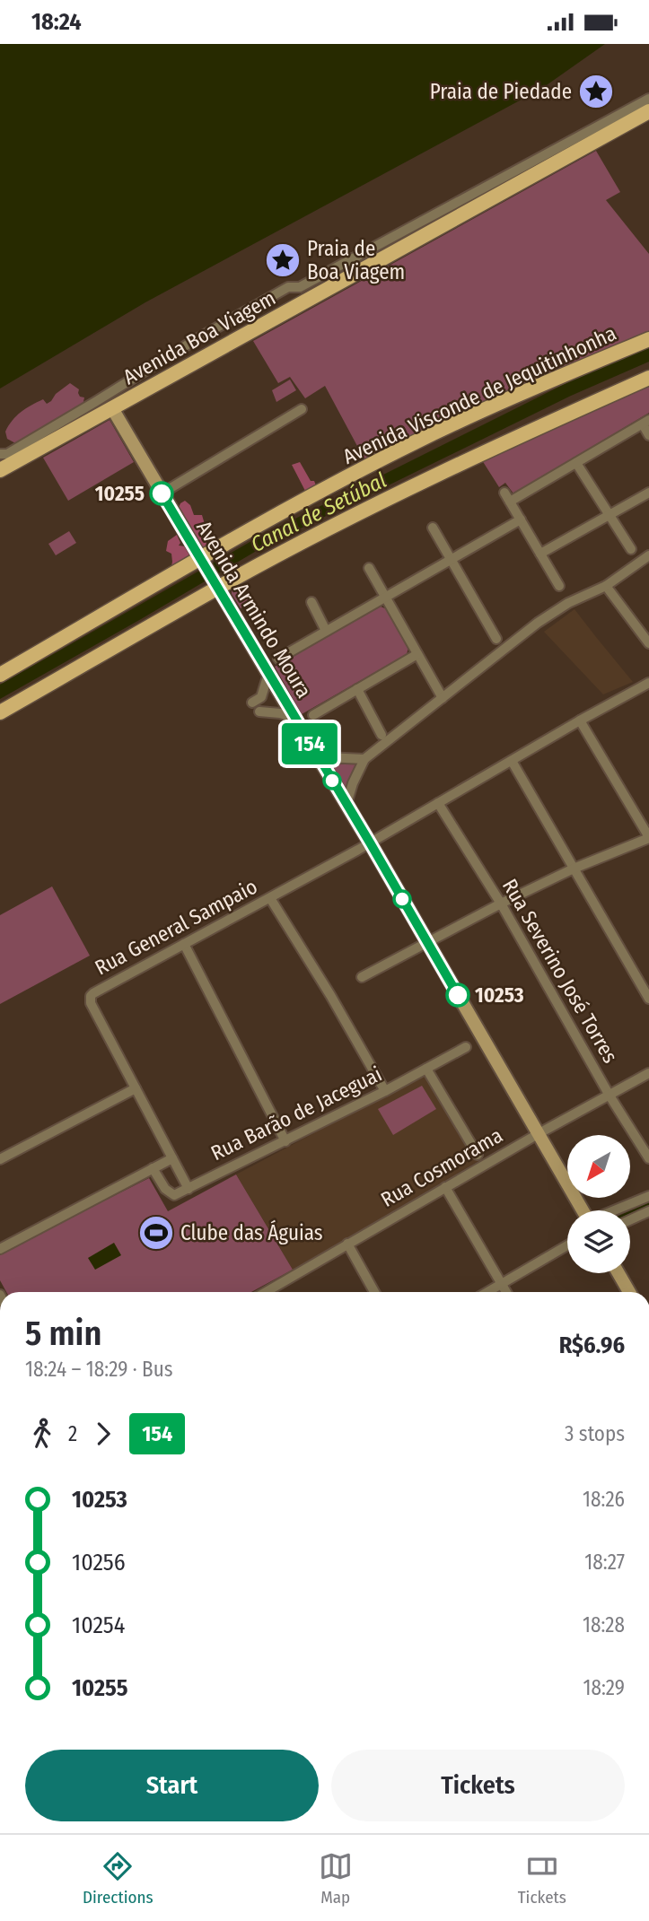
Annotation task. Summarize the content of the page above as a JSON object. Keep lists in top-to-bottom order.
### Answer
{
  "streets": {
    "main road": ["Avenida Boa Viagem", "Avenida Visconde de Jequitinhonha", "Avenida Armindo Moura"],
    "street": [
      "Rua General Sampaio",
      "Rua Severino José Torres",
      "Rua Barão de Jaceguai",
      "Rua Cosmorama"
    ]
  },
  "crossings": [
    ["Avenida Boa Viagem", "Avenida Armindo Moura"],
    ["Avenida Visconde de Jequitinhonha", "Avenida Armindo Moura"],
    ["Avenida Armindo Moura", "Rua General Sampaio"],
    ["Avenida Armindo Moura", "Rua Cosmorama"],
    ["Rua General Sampaio", "Rua Severino José Torres"],
    ["Rua General Sampaio", "Rua Barão de Jaceguai"],
    ["Rua Severino José Torres", "Rua Cosmorama"]
  ],
  "water": ["Canal de Setúbal"],
  "places": {
    "place": ["Praia de Piedade", "Praia de Boa Viagem"],
    "other": ["10255", "10253"],
    "sports": ["Clube das Águias"]
  },
  "lines": ["bus line 154"],
  "north": "bottom left",
  "page": {
    "status": "18:24",
    "on_map": "154",
    "heading": ["5 min", "18:24 – 18:29 · Bus", "R$6.96"],
    "legs": ["2", "154", "3 stops"],
    "list": [
      {
        "name": "10253",
        "value": "18:26"
      },
      {
        "name": "10256",
        "value": "18:27"
      },
      {
        "name": "10254",
        "value": "18:28"
      },
      {
        "name": "10255",
        "value": "18:29"
      }
    ],
    "buttons": ["Start", "Tickets"],
    "tabs": ["Directions", "Map", "Tickets"]
  }
}
